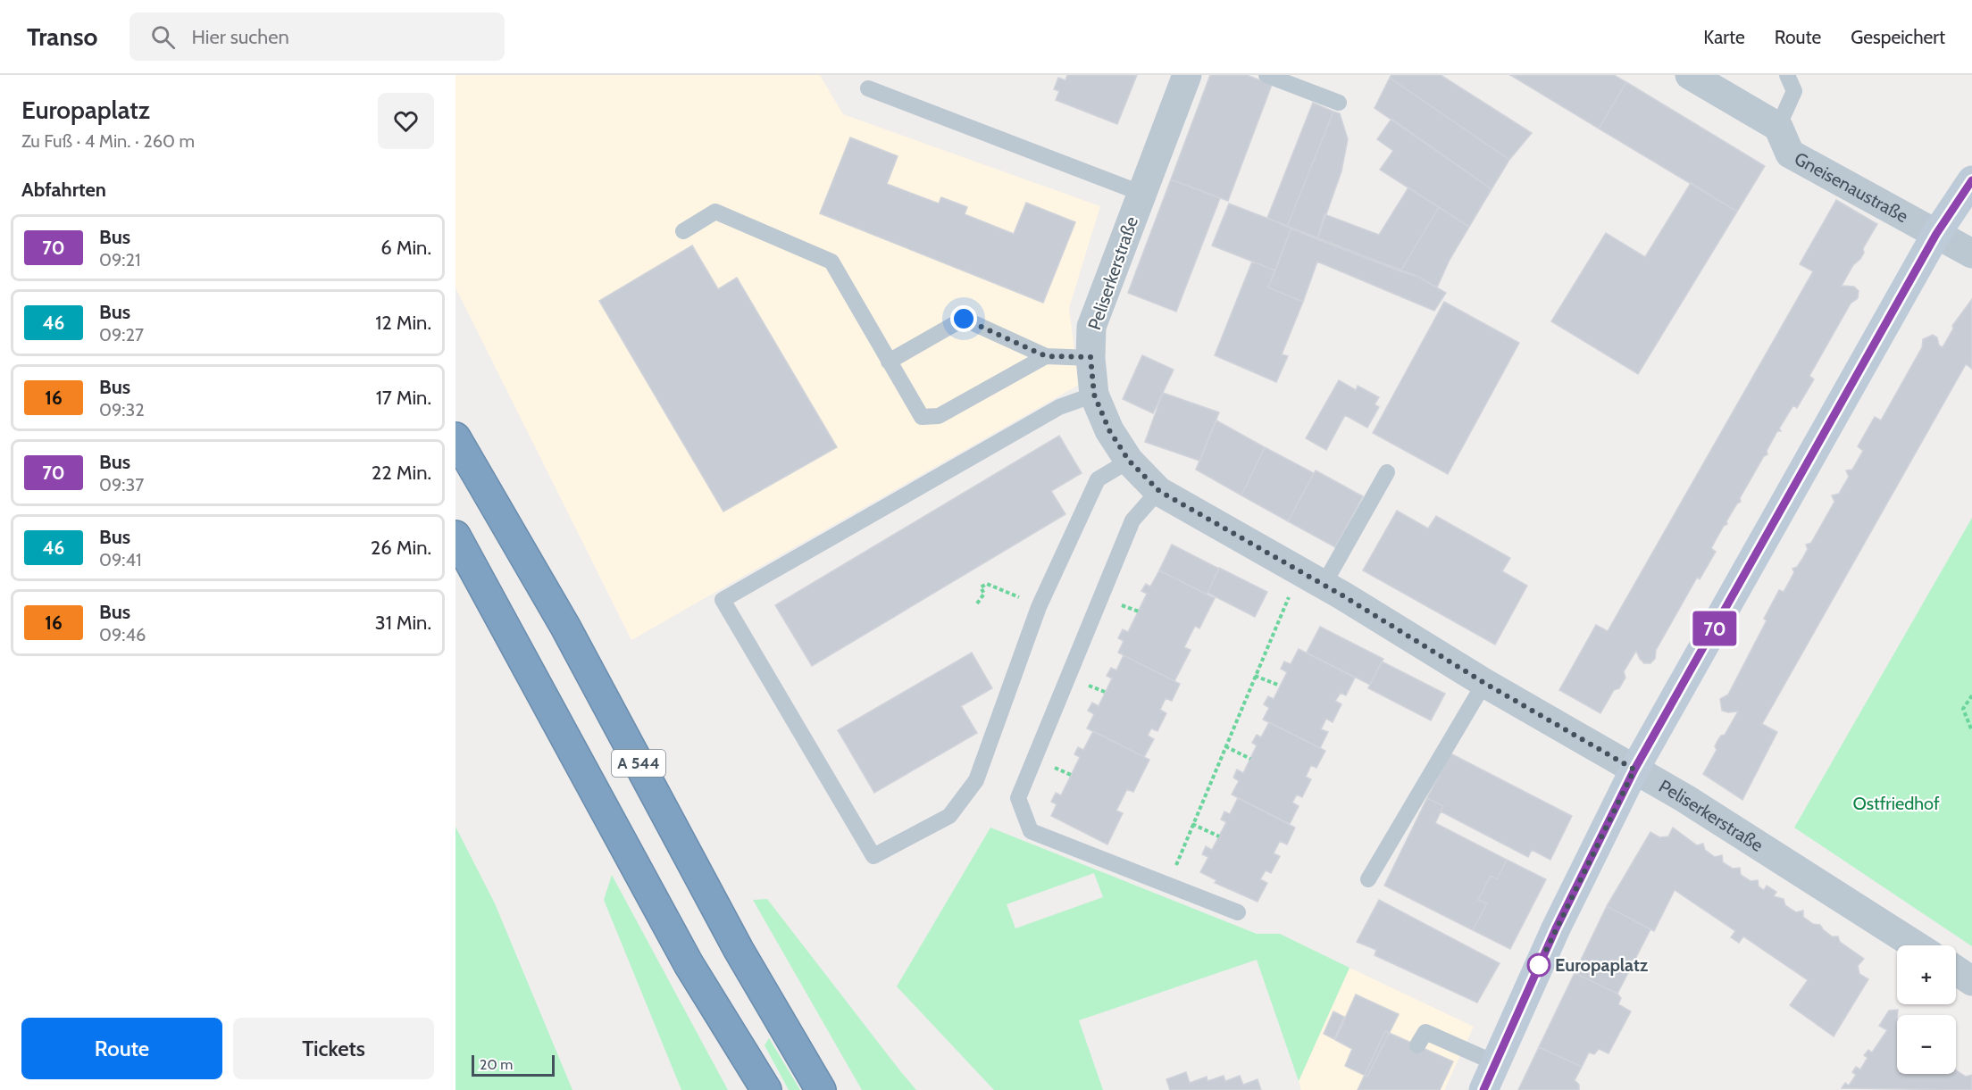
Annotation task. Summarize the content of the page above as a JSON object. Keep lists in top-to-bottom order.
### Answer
{
  "streets": {
    "highway": ["A 544"],
    "street": ["Gneisenaustraße", "Peliserkerstraße"]
  },
  "parks": ["Ostfriedhof"],
  "places": ["Europaplatz"],
  "lines": ["bus line 70"],
  "scale_bar": "20 m",
  "page": {
    "header": "Transo",
    "search": "Hier suchen",
    "nav": ["Karte", "Route", "Gespeichert"],
    "heading": [
      ["Europaplatz", "Zu Fuß · 4 Min. · 260 m"],
      "Abfahrten"
    ],
    "on_map": "70",
    "list": [
      {
        "mark": "70",
        "name": "Bus",
        "note": "09:21",
        "value": "6 Min."
      },
      {
        "mark": "46",
        "name": "Bus",
        "note": "09:27",
        "value": "12 Min."
      },
      {
        "mark": "16",
        "name": "Bus",
        "note": "09:32",
        "value": "17 Min."
      },
      {
        "mark": "70",
        "name": "Bus",
        "note": "09:37",
        "value": "22 Min."
      },
      {
        "mark": "46",
        "name": "Bus",
        "note": "09:41",
        "value": "26 Min."
      },
      {
        "mark": "16",
        "name": "Bus",
        "note": "09:46",
        "value": "31 Min."
      }
    ],
    "map_buttons": ["+", "−"],
    "buttons": ["Route", "Tickets"],
    "scale": "20 m"
  }
}
